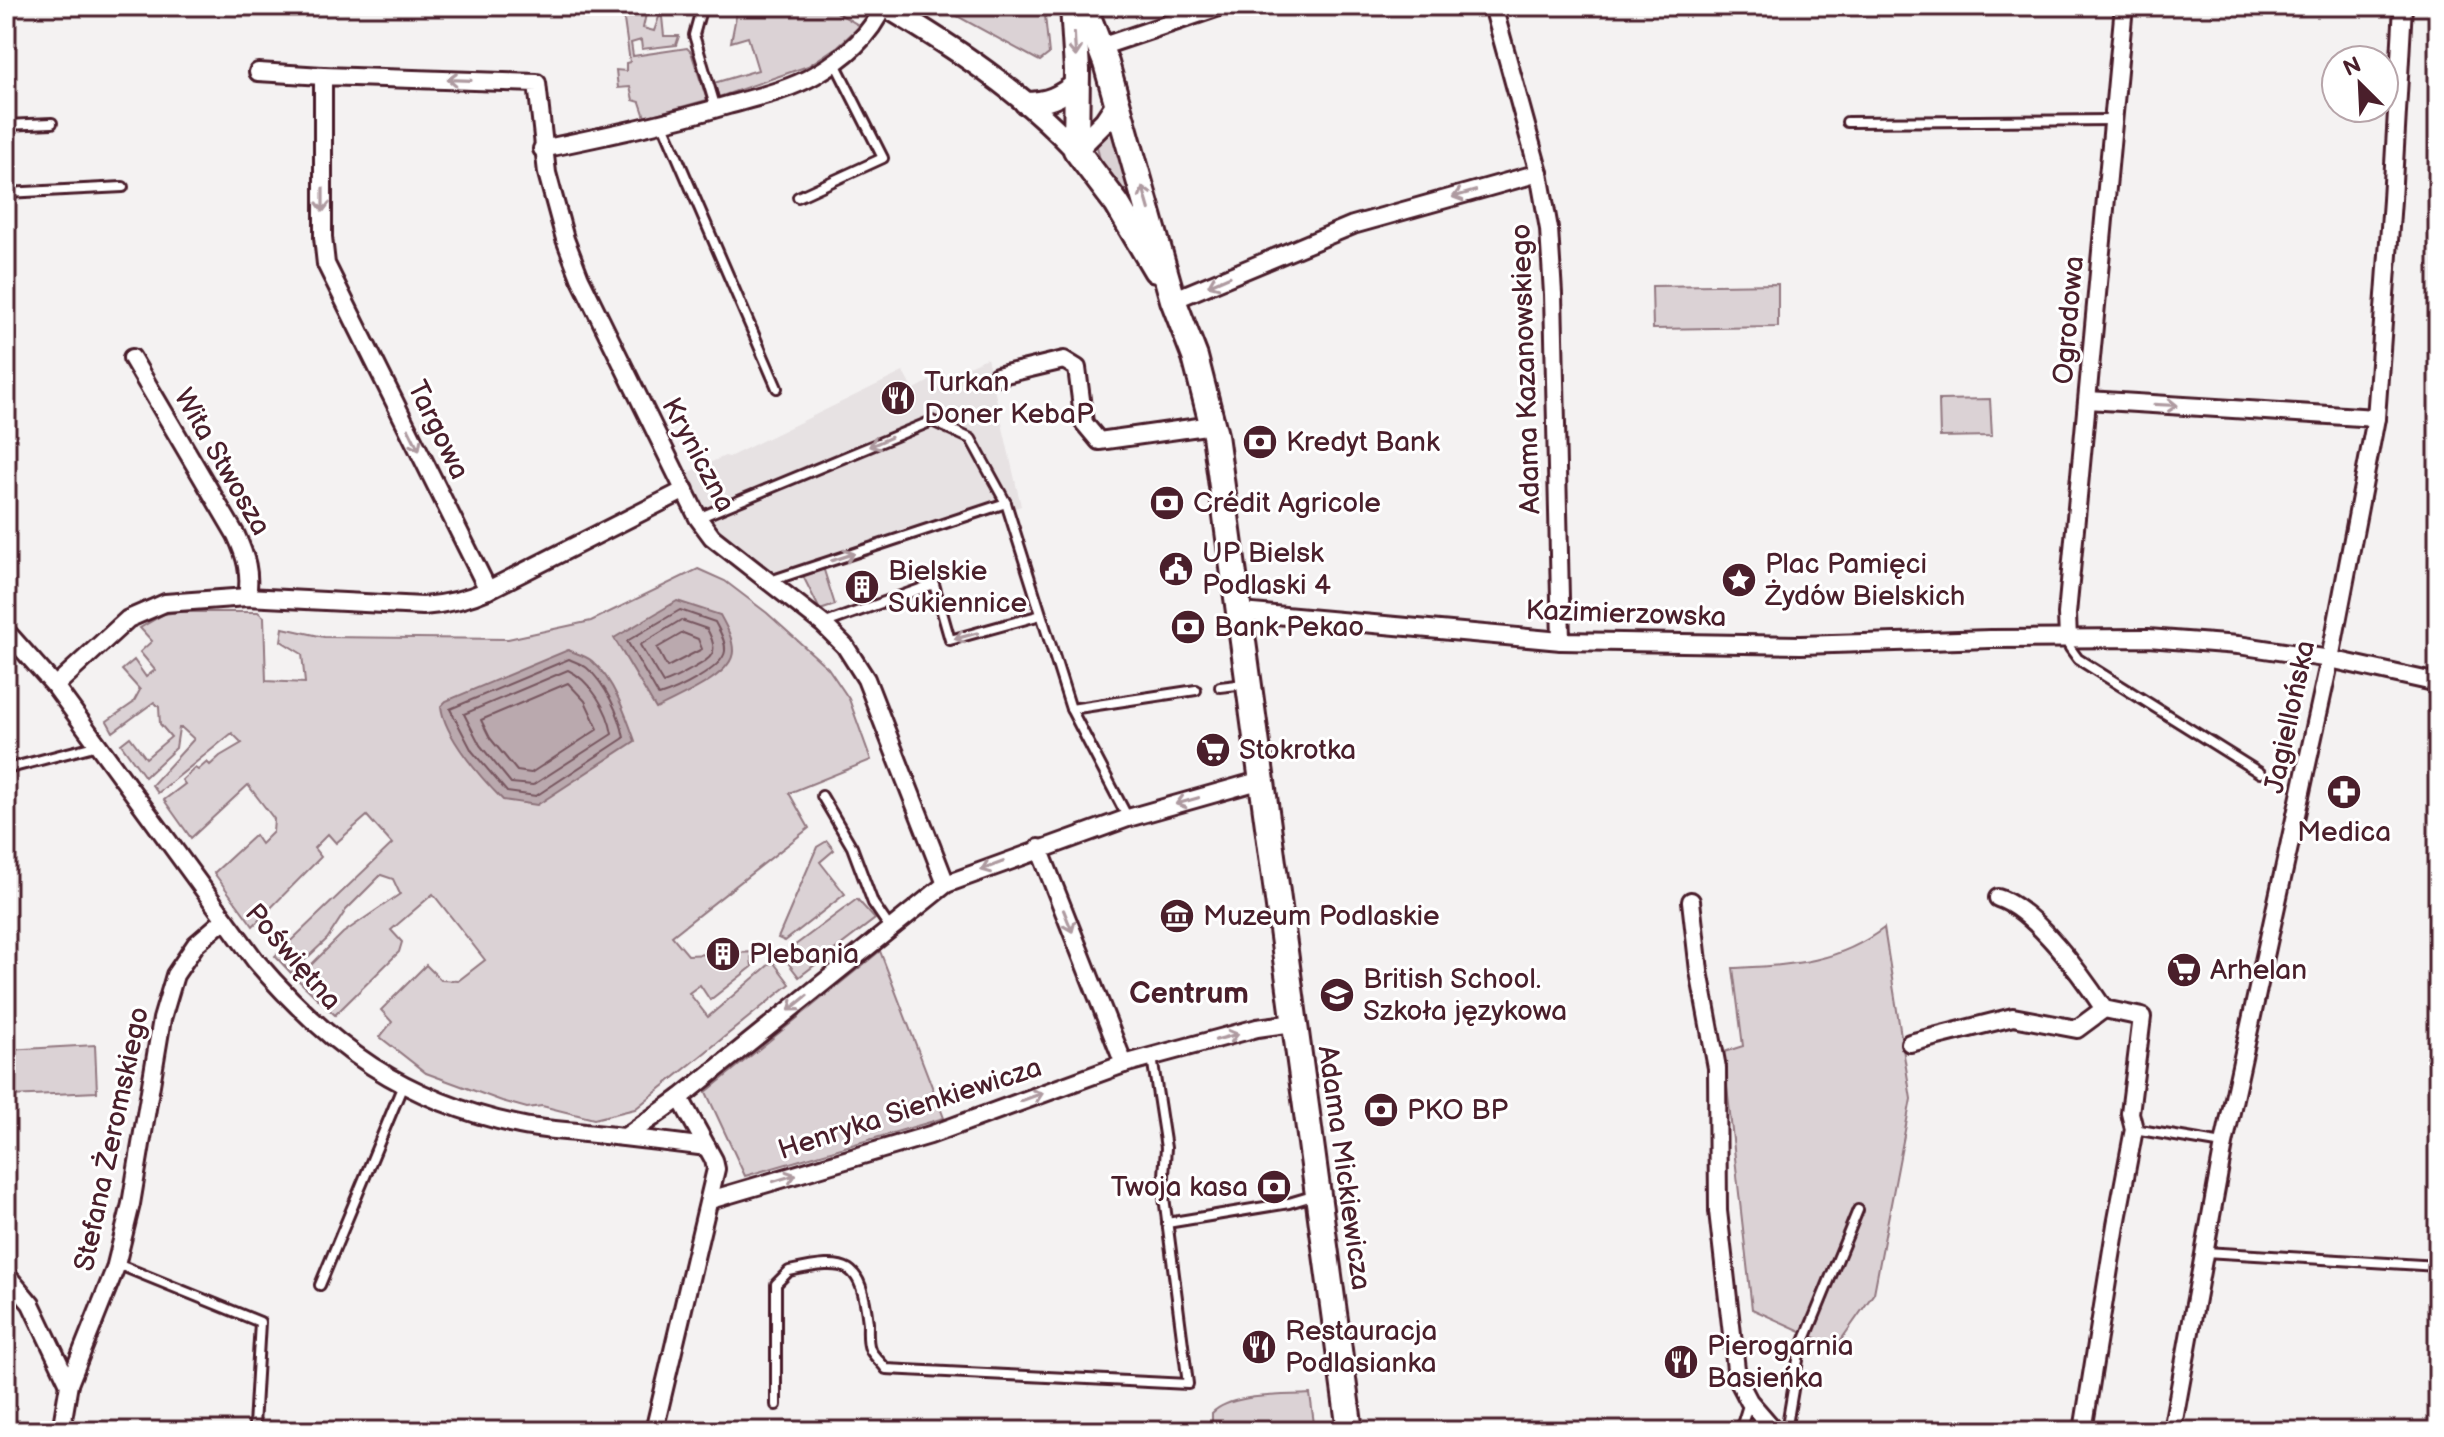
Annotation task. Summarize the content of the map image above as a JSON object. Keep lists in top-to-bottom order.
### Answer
{
  "streets": {
    "main road": ["Adama Mickiewicza"],
    "street": [
      "Ogrodowa",
      "Adama Kazanowskiego",
      "Targowa",
      "Kryniczna",
      "Wita Stwosza",
      "Kazimierzowska",
      "Jagiellońska",
      "Poświętna",
      "Henryka Sienkiewicza",
      "Stefana Żeromskiego"
    ]
  },
  "crossings": [
    ["Ogrodowa", "Kazimierzowska"],
    ["Adama Kazanowskiego", "Kazimierzowska"],
    ["Targowa", "Kryniczna"],
    ["Kazimierzowska", "Jagiellońska"],
    ["Kazimierzowska", "Adama Mickiewicza"],
    ["Poświętna", "Stefana Żeromskiego"],
    ["Henryka Sienkiewicza", "Adama Mickiewicza"]
  ],
  "one_way": ["Targowa", "Henryka Sienkiewicza"],
  "districts": ["Centrum"],
  "places": {
    "restaurant": ["Turkan Doner KebaP", "Restauracja Podlasianka", "Pierogarnia Basieńka"],
    "bank": [
      "Kredyt Bank",
      "Crédit Agricole",
      "Bank Pekao",
      "PKO BP",
      "Twoja kasa"
    ],
    "public building": ["UP Bielsk Podlaski 4"],
    "place": ["Plac Pamięci Żydów Bielskich"],
    "building": ["Bielskie Sukiennice", "Plebania"],
    "supermarket": ["Stokrotka", "Arhelan"],
    "pharmacy": ["Medica"],
    "museum": ["Muzeum Podlaskie"],
    "school or university": ["British School. Szkoła językowa"]
  },
  "north": "top left"
}
